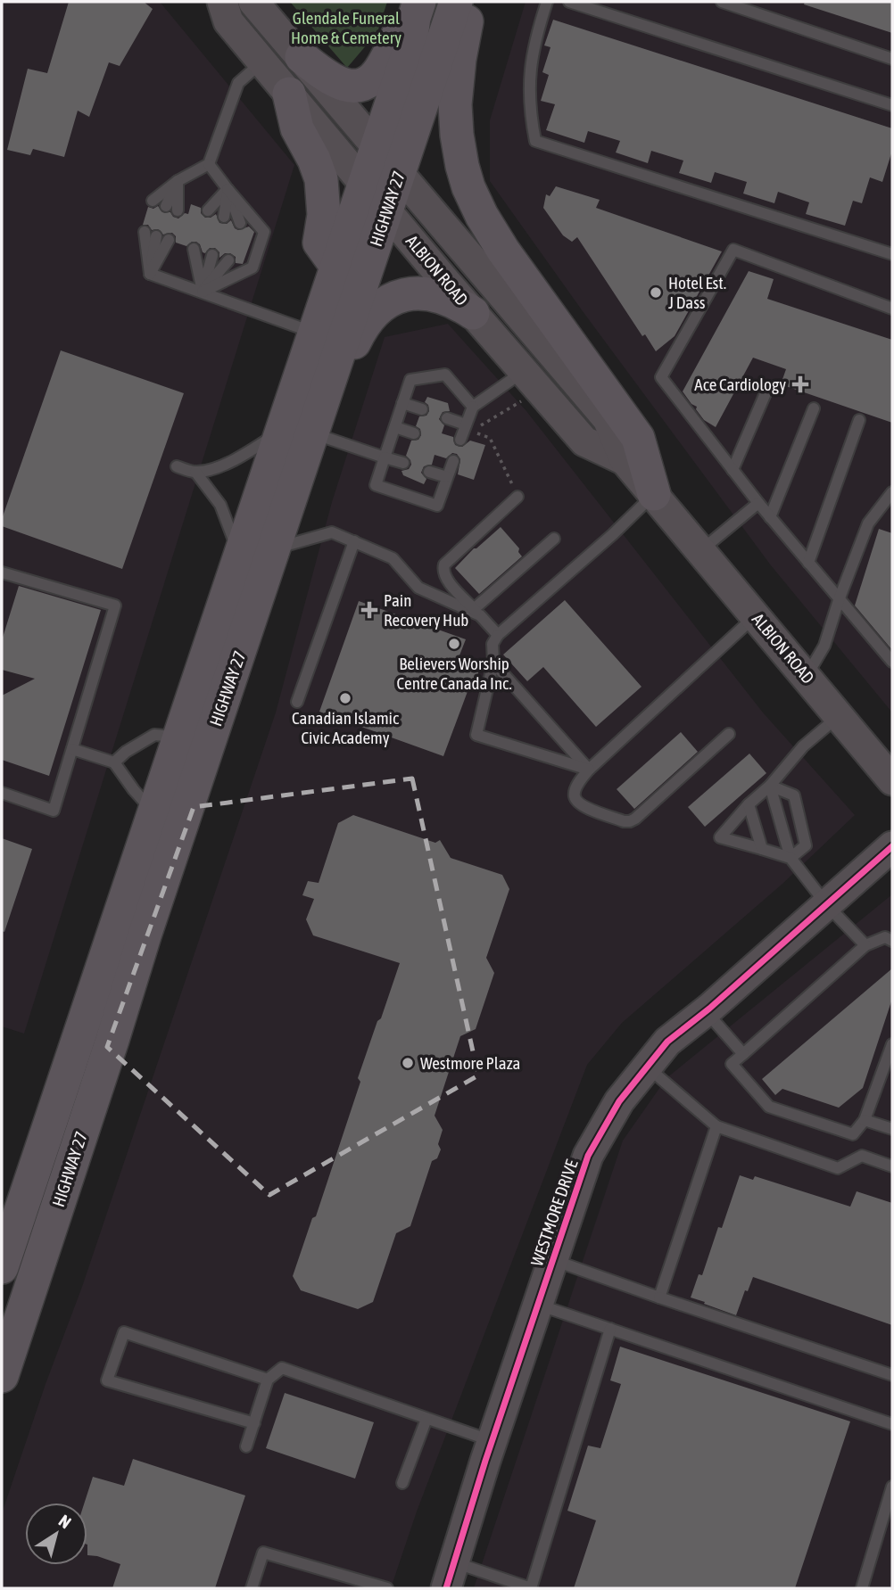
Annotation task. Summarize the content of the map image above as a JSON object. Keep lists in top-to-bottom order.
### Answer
{
  "streets": {
    "main road": ["HIGHWAY 27", "ALBION ROAD", "WESTMORE DRIVE"]
  },
  "crossings": [
    ["HIGHWAY 27", "ALBION ROAD"]
  ],
  "parks": ["Glendale Funeral Home & Cemetery"],
  "places": {
    "other": [
      "Hotel Est. J Dass",
      "Believers Worship Centre Canada Inc.",
      "Canadian Islamic Civic Academy",
      "Westmore Plaza"
    ],
    "health": ["Ace Cardiology", "Pain Recovery Hub"]
  },
  "north": "top right"
}
